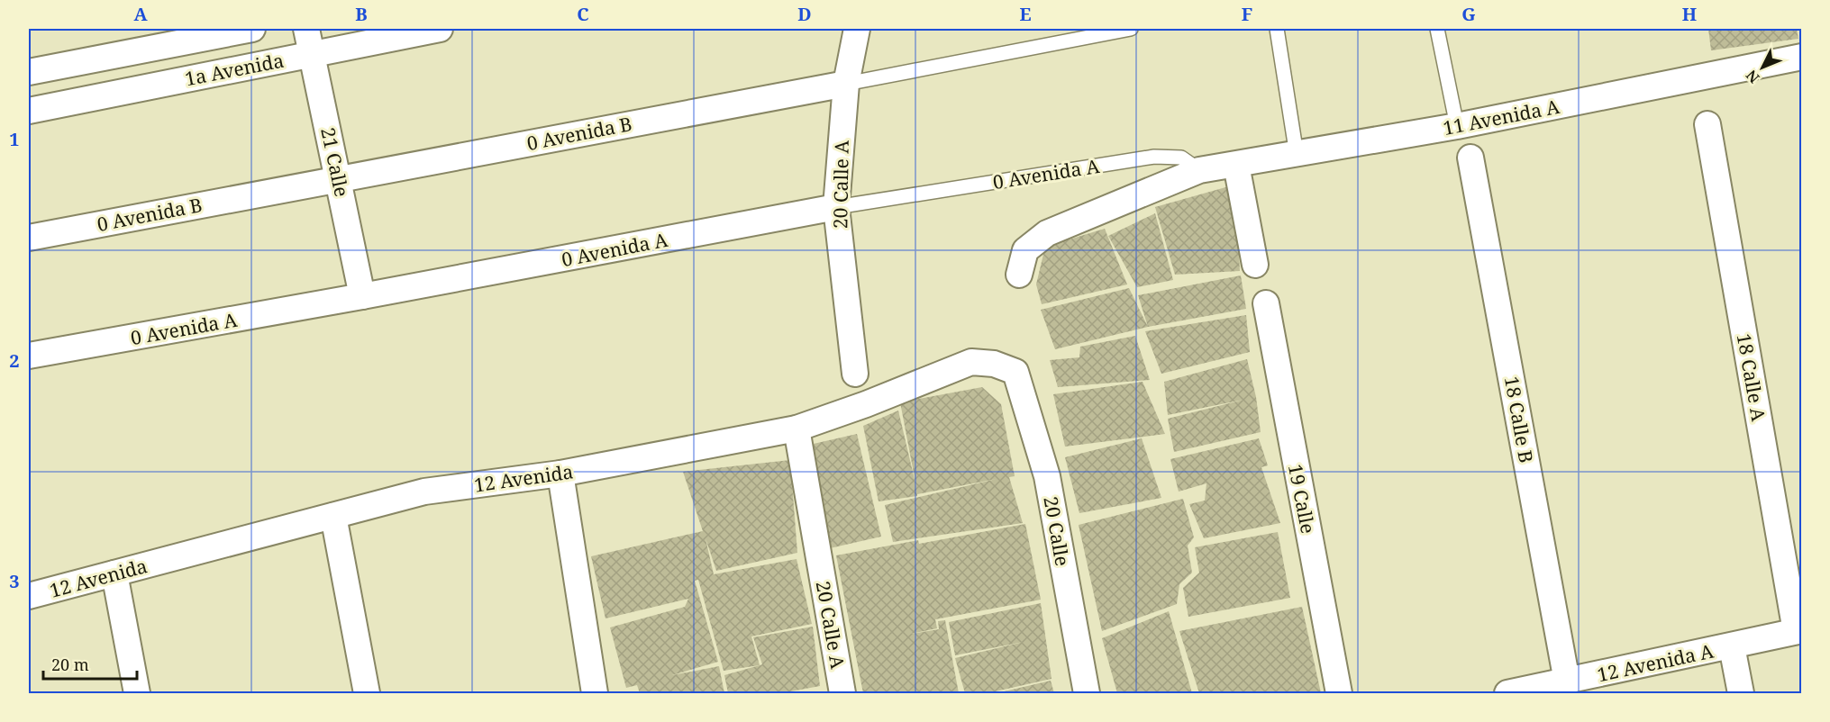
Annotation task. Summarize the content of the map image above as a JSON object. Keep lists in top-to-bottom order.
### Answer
{
  "streets": {
    "street": [
      "1a Avenida",
      "11 Avenida A",
      "0 Avenida B",
      "21 Calle",
      "0 Avenida A",
      "20 Calle A",
      "18 Calle A",
      "18 Calle B",
      "12 Avenida",
      "19 Calle",
      "20 Calle",
      "12 Avenida A"
    ]
  },
  "crossings": [
    ["1a Avenida", "21 Calle"],
    ["11 Avenida A", "0 Avenida A"],
    ["0 Avenida B", "21 Calle"],
    ["0 Avenida B", "20 Calle A"],
    ["21 Calle", "0 Avenida A"],
    ["0 Avenida A", "20 Calle A"],
    ["20 Calle A", "12 Avenida"],
    ["18 Calle A", "12 Avenida A"],
    ["18 Calle B", "12 Avenida A"],
    ["12 Avenida", "20 Calle"]
  ],
  "scale_bar": "20 m",
  "north": "bottom left",
  "grid": {
    "columns": [
      "A",
      "B",
      "C",
      "D",
      "E",
      "F",
      "G",
      "H"
    ],
    "rows": ["1", "2", "3"]
  }
}
